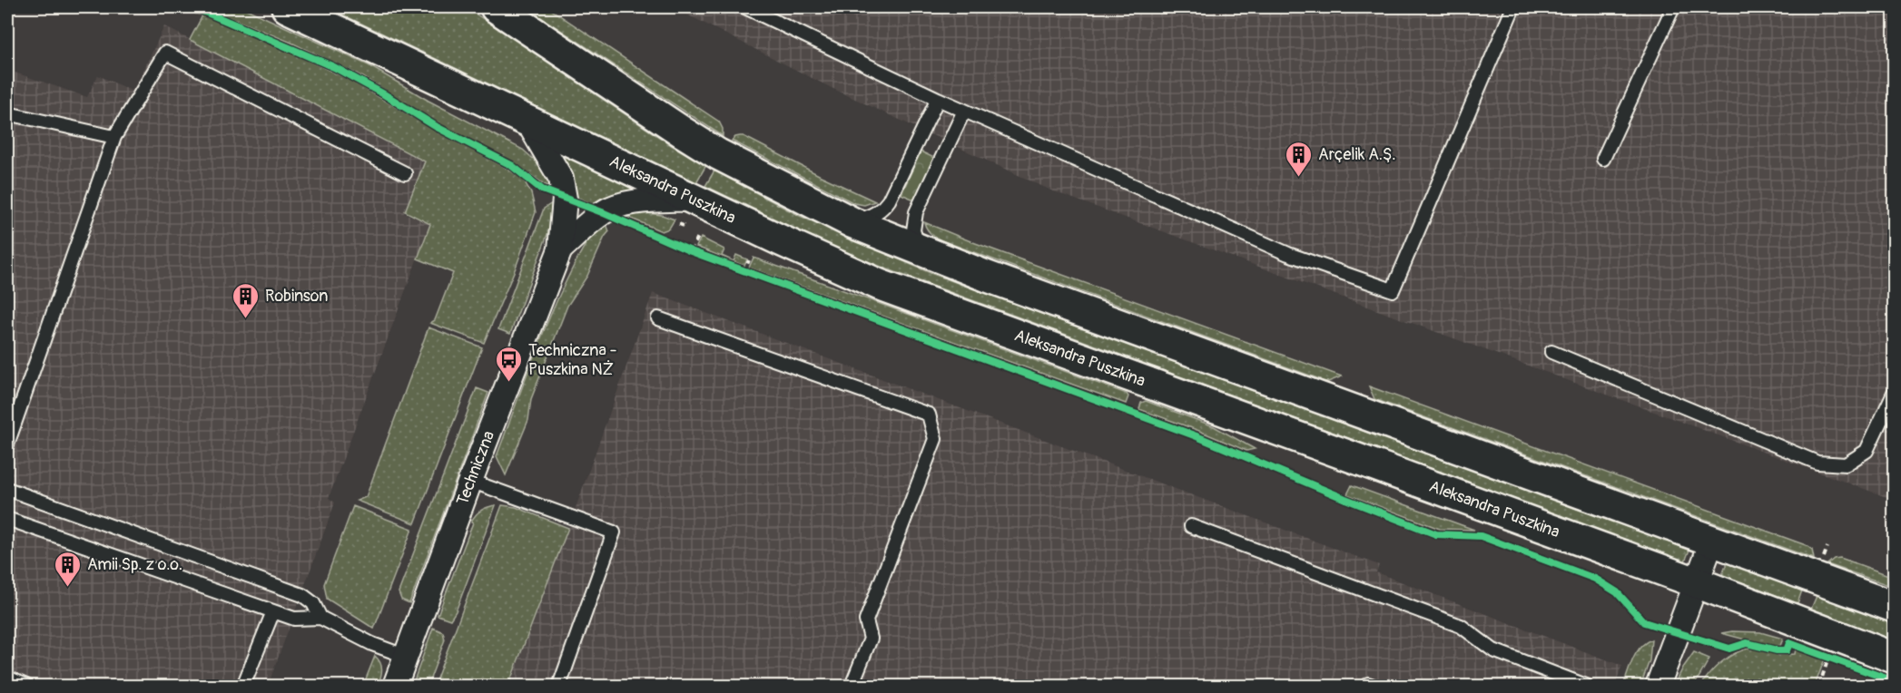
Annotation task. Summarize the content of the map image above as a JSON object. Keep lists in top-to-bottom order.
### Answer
{
  "streets": {
    "main road": ["Aleksandra Puszkina"],
    "street": ["Techniczna"]
  },
  "crossings": [
    ["Aleksandra Puszkina", "Techniczna"]
  ],
  "places": {
    "building": ["Arçelik A.Ş.", "Robinson", "Amii Sp. z o.o."],
    "bus stop": ["Techniczna - Puszkina NŻ"]
  }
}
